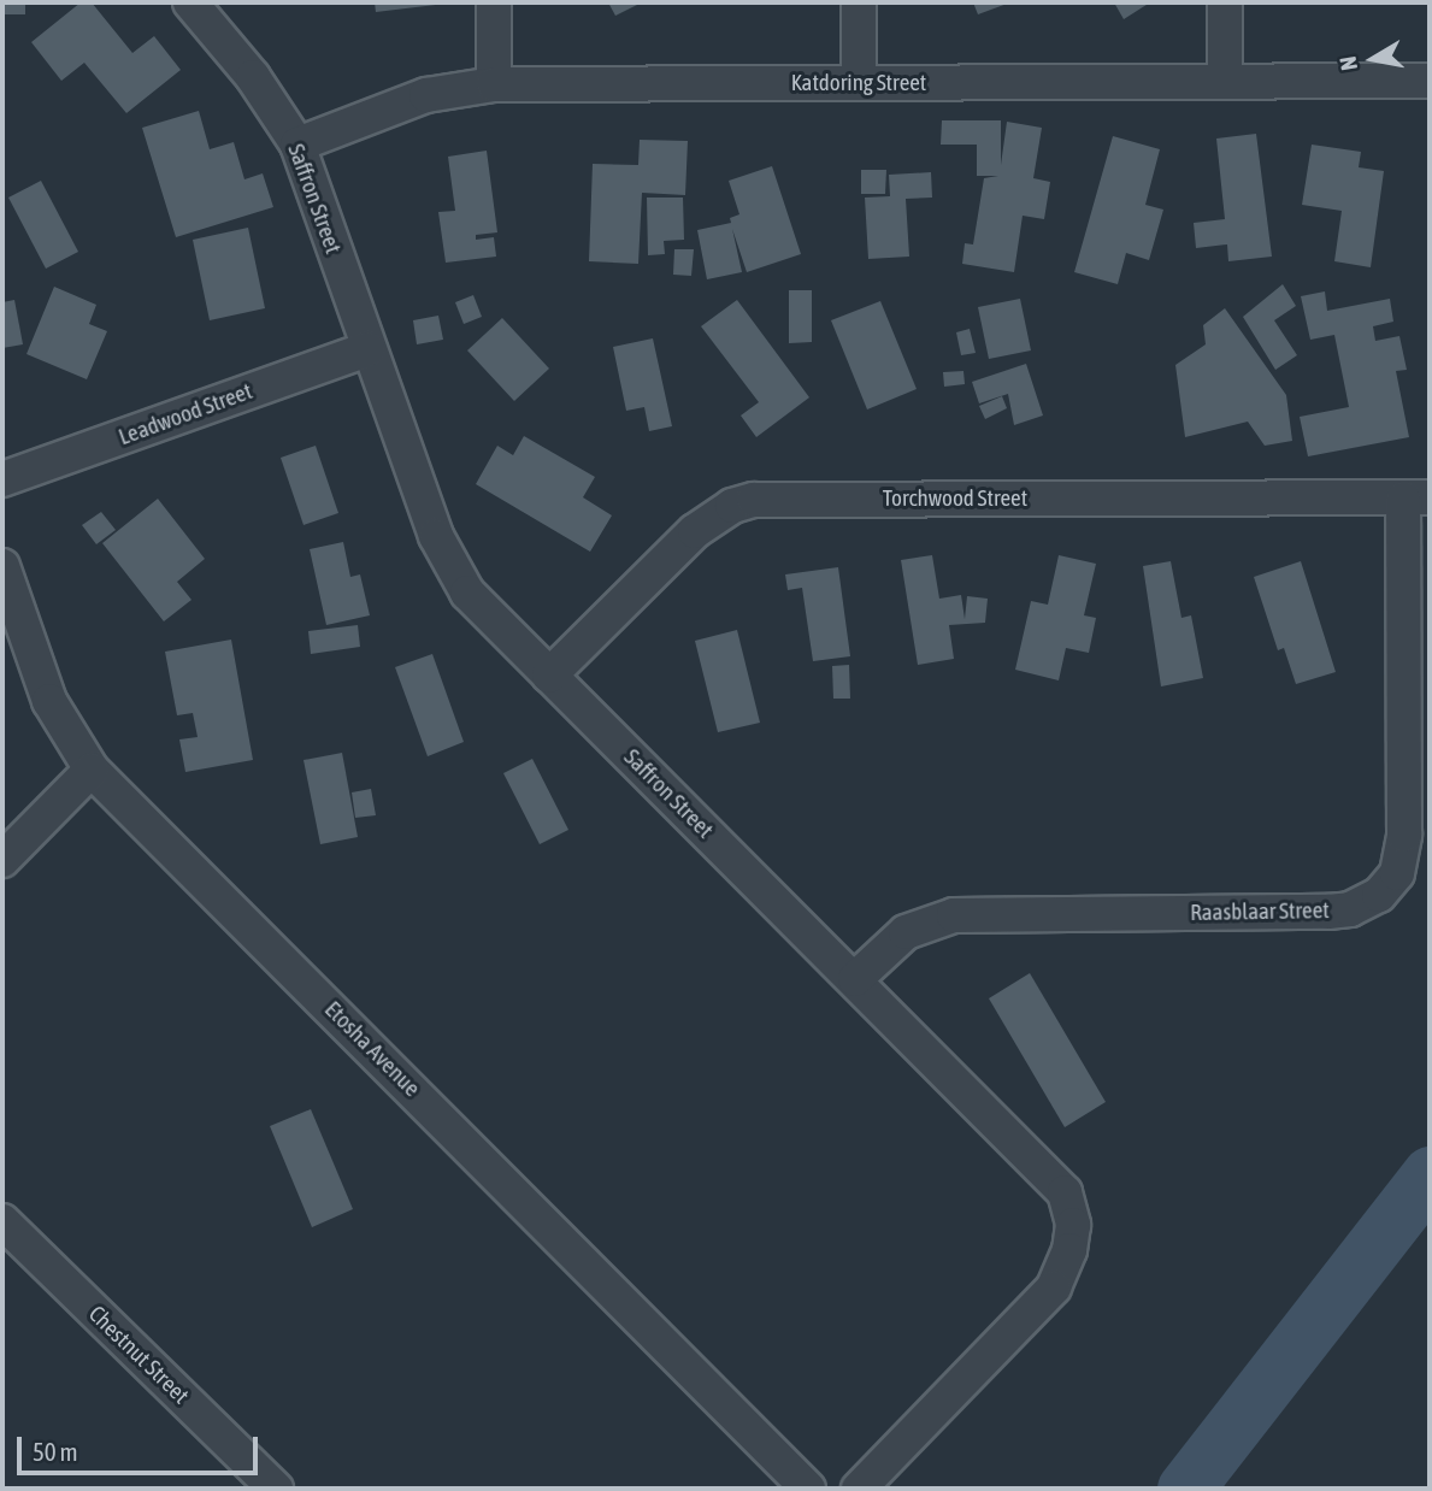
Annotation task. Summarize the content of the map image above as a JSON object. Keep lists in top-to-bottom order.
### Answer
{
  "streets": {
    "street": [
      "Katdoring Street",
      "Saffron Street",
      "Leadwood Street",
      "Torchwood Street",
      "Raasblaar Street",
      "Etosha Avenue",
      "Chestnut Street"
    ]
  },
  "crossings": [
    ["Katdoring Street", "Saffron Street"],
    ["Saffron Street", "Leadwood Street"],
    ["Saffron Street", "Torchwood Street"],
    ["Saffron Street", "Raasblaar Street"],
    ["Torchwood Street", "Raasblaar Street"]
  ],
  "scale_bar": "50 m",
  "north": "left"
}
